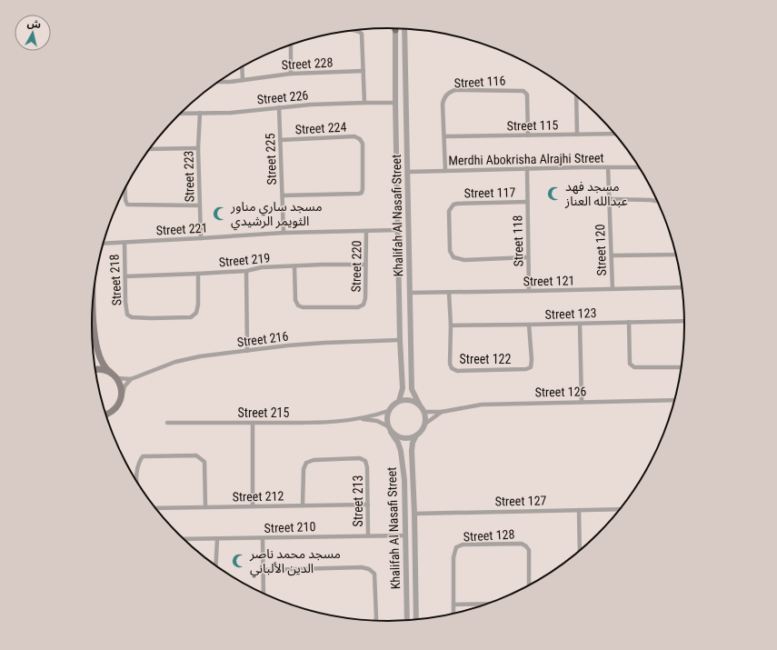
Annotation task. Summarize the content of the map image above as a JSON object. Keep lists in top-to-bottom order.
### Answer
{
  "streets": {
    "street": [
      "Street 228",
      "Street 116",
      "Street 226",
      "Street 115",
      "Street 224",
      "Street 225",
      "Merdhi Abokrisha Alrajhi Street",
      "Street 223",
      "Street 117",
      "Khalifah Al Nasafi Street",
      "Street 221",
      "Street 118",
      "Street 120",
      "Street 219",
      "Street 220",
      "Street 218",
      "Street 121",
      "Street 123",
      "Street 216",
      "Street 122",
      "Street 126",
      "Street 215",
      "Street 212",
      "Street 213",
      "Street 127",
      "Street 210",
      "Street 128"
    ]
  },
  "crossings": [
    ["Street 116", "Street 115"],
    ["Street 116", "Merdhi Abokrisha Alrajhi Street"],
    ["Street 226", "Street 225"],
    ["Street 226", "Street 223"],
    ["Street 226", "Khalifah Al Nasafi Street"],
    ["Street 224", "Street 225"],
    ["Street 225", "Street 221"],
    ["Merdhi Abokrisha Alrajhi Street", "Khalifah Al Nasafi Street"],
    ["Merdhi Abokrisha Alrajhi Street", "Street 118"],
    ["Merdhi Abokrisha Alrajhi Street", "Street 120"],
    ["Street 223", "Street 221"],
    ["Street 117", "Street 118"],
    ["Khalifah Al Nasafi Street", "Street 221"],
    ["Khalifah Al Nasafi Street", "Street 121"],
    ["Khalifah Al Nasafi Street", "Street 216"],
    ["Khalifah Al Nasafi Street", "Street 126"],
    ["Khalifah Al Nasafi Street", "Street 215"],
    ["Khalifah Al Nasafi Street", "Street 127"],
    ["Khalifah Al Nasafi Street", "Street 210"],
    ["Street 221", "Street 220"],
    ["Street 221", "Street 218"],
    ["Street 118", "Street 121"],
    ["Street 120", "Street 121"],
    ["Street 219", "Street 220"],
    ["Street 219", "Street 218"],
    ["Street 121", "Street 122"],
    ["Street 123", "Street 122"],
    ["Street 126", "Street 215"],
    ["Street 212", "Street 213"],
    ["Street 213", "Street 210"]
  ],
  "places": {
    "mosque": ["مسجد فهد عبدالله العناز", "مسجد ساري مناور الثويمر الرشيدي", "مسجد محمد ناصر الدين الألباني"]
  },
  "north": "top"
}
